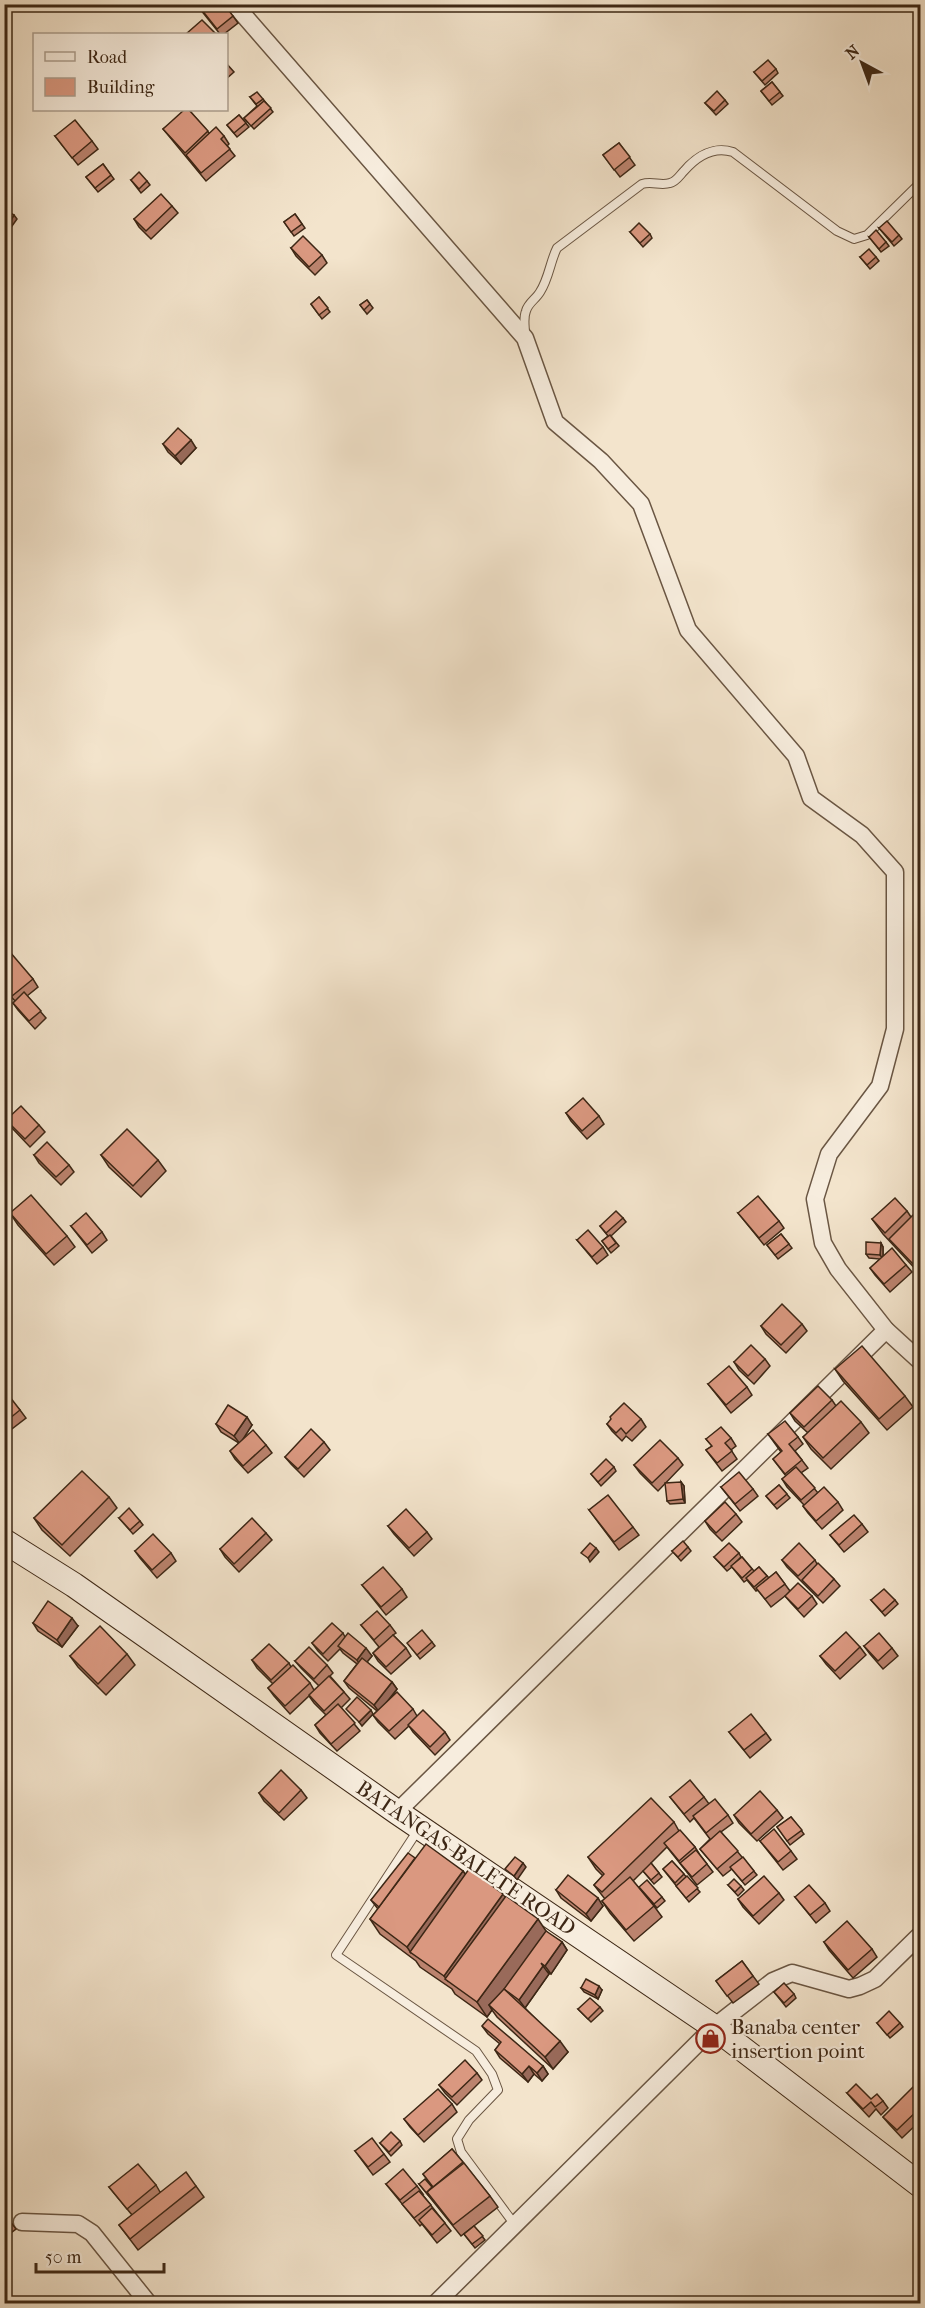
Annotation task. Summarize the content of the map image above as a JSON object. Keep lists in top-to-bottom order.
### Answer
{
  "streets": {
    "main road": ["BATANGAS-BALETE ROAD"]
  },
  "places": {
    "shop": ["Banaba center insertion point"]
  },
  "legend": ["Road", "Building"],
  "scale_bar": "50 m",
  "north": "top left"
}
